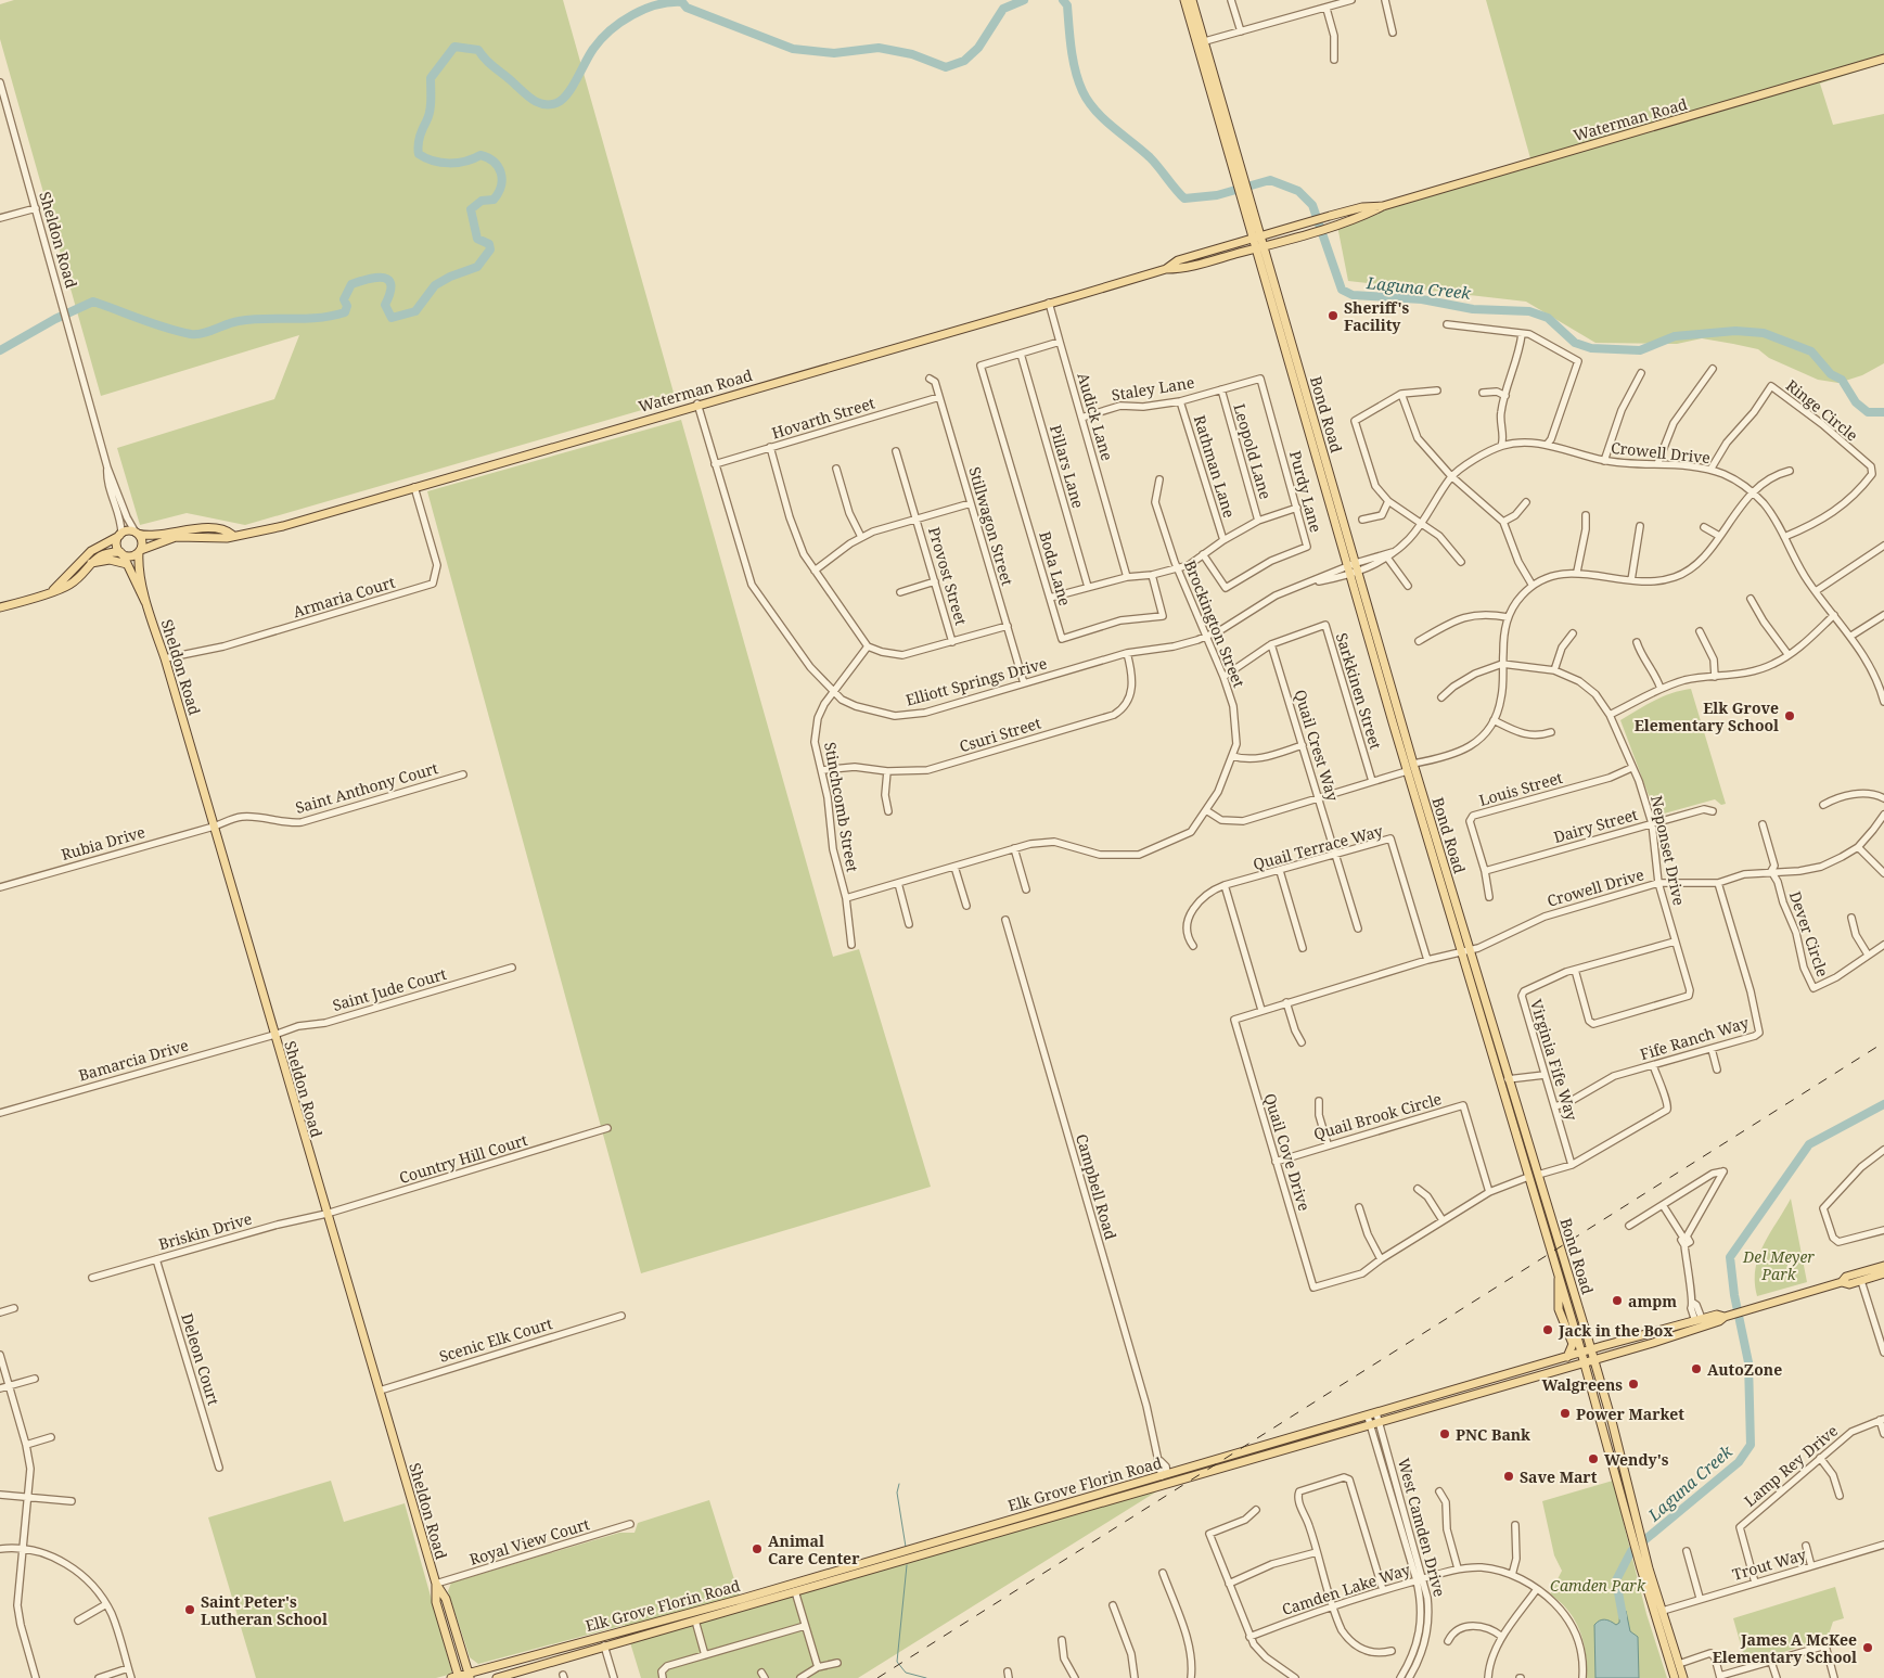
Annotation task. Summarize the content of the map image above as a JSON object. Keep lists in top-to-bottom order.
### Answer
{
  "streets": {
    "main road": [
      "Waterman Road",
      "Sheldon Road",
      "Bond Road",
      "Elk Grove Florin Road"
    ],
    "street": [
      "Staley Lane",
      "Ringe Circle",
      "Audick Lane",
      "Hovarth Street",
      "Leopold Lane",
      "Crowell Drive",
      "Pillars Lane",
      "Rathman Lane",
      "Purdy Lane",
      "Stillwagon Street",
      "Boda Lane",
      "Provost Street",
      "Armaria Court",
      "Brockington Street",
      "Elliott Springs Drive",
      "Sarkkinen Street",
      "Csuri Street",
      "Quail Crest Way",
      "Saint Anthony Court",
      "Louis Street",
      "Stinchcomb Street",
      "Dairy Street",
      "Rubia Drive",
      "Quail Terrace Way",
      "Neponset Drive",
      "Dever Circle",
      "Saint Jude Court",
      "Fife Ranch Way",
      "Bamarcia Drive",
      "Virginia Fife Way",
      "Quail Brook Circle",
      "Quail Cove Drive",
      "Country Hill Court",
      "Campbell Road",
      "Briskin Drive",
      "Scenic Elk Court",
      "Deleon Court",
      "Lamp Rey Drive",
      "West Camden Drive",
      "Royal View Court",
      "Trout Way",
      "Camden Lake Way"
    ]
  },
  "crossings": [
    ["Waterman Road", "Sheldon Road"],
    ["Waterman Road", "Bond Road"],
    ["Waterman Road", "Audick Lane"],
    ["Waterman Road", "Armaria Court"],
    ["Waterman Road", "Elliott Springs Drive"],
    ["Sheldon Road", "Armaria Court"],
    ["Sheldon Road", "Saint Anthony Court"],
    ["Sheldon Road", "Rubia Drive"],
    ["Sheldon Road", "Saint Jude Court"],
    ["Sheldon Road", "Bamarcia Drive"],
    ["Sheldon Road", "Country Hill Court"],
    ["Sheldon Road", "Briskin Drive"],
    ["Sheldon Road", "Scenic Elk Court"],
    ["Sheldon Road", "Elk Grove Florin Road"],
    ["Sheldon Road", "Royal View Court"],
    ["Staley Lane", "Audick Lane"],
    ["Staley Lane", "Leopold Lane"],
    ["Staley Lane", "Rathman Lane"],
    ["Staley Lane", "Purdy Lane"],
    ["Ringe Circle", "Crowell Drive"],
    ["Bond Road", "Crowell Drive"],
    ["Bond Road", "Quail Cove Drive"],
    ["Bond Road", "Elk Grove Florin Road"],
    ["Bond Road", "Trout Way"],
    ["Hovarth Street", "Stillwagon Street"],
    ["Hovarth Street", "Elliott Springs Drive"],
    ["Crowell Drive", "Elliott Springs Drive"],
    ["Crowell Drive", "Neponset Drive"],
    ["Crowell Drive", "Dever Circle"],
    ["Crowell Drive", "Fife Ranch Way"],
    ["Crowell Drive", "Quail Cove Drive"],
    ["Pillars Lane", "Boda Lane"],
    ["Stillwagon Street", "Elliott Springs Drive"],
    ["Brockington Street", "Elliott Springs Drive"],
    ["Brockington Street", "Sarkkinen Street"],
    ["Brockington Street", "Stinchcomb Street"],
    ["Elliott Springs Drive", "Csuri Street"],
    ["Elliott Springs Drive", "Stinchcomb Street"],
    ["Sarkkinen Street", "Quail Crest Way"],
    ["Csuri Street", "Stinchcomb Street"],
    ["Quail Crest Way", "Quail Terrace Way"],
    ["Saint Anthony Court", "Rubia Drive"],
    ["Louis Street", "Dairy Street"],
    ["Louis Street", "Neponset Drive"],
    ["Dairy Street", "Neponset Drive"],
    ["Quail Terrace Way", "Quail Cove Drive"],
    ["Neponset Drive", "Virginia Fife Way"],
    ["Saint Jude Court", "Bamarcia Drive"],
    ["Fife Ranch Way", "Virginia Fife Way"],
    ["Quail Brook Circle", "Quail Cove Drive"],
    ["Country Hill Court", "Briskin Drive"],
    ["Campbell Road", "Elk Grove Florin Road"],
    ["Briskin Drive", "Deleon Court"],
    ["Lamp Rey Drive", "Trout Way"],
    ["Elk Grove Florin Road", "West Camden Drive"],
    ["West Camden Drive", "Camden Lake Way"]
  ],
  "water": ["Laguna Creek"],
  "parks": ["Del Meyer Park", "Camden Park"],
  "places": [
    "Sheriff's Facility",
    "Elk Grove Elementary School",
    "ampm",
    "Jack in the Box",
    "AutoZone",
    "Walgreens",
    "Power Market",
    "PNC Bank",
    "Wendy's",
    "Save Mart",
    "Animal Care Center",
    "Saint Peter's Lutheran School",
    "James A McKee Elementary School"
  ]
}
